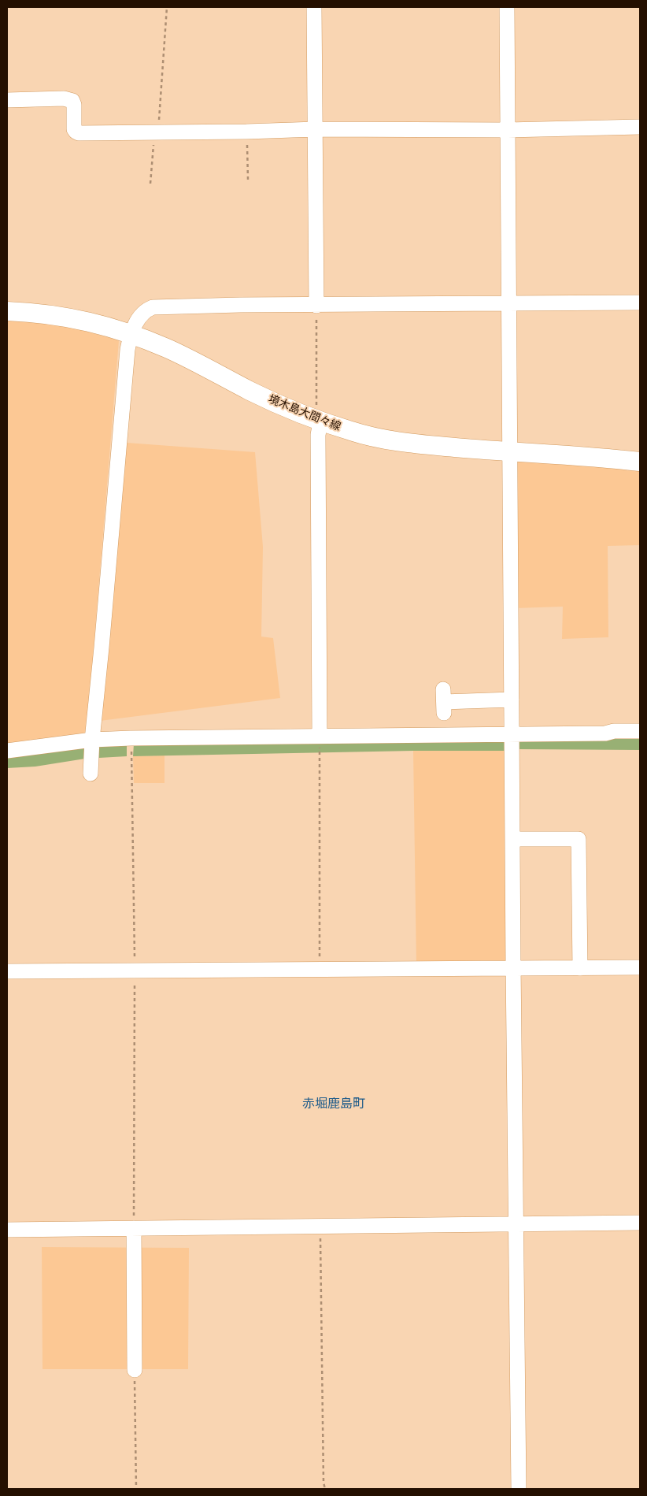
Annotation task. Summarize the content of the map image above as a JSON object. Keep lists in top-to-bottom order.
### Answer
{
  "streets": {
    "main road": ["境木島大間々線"]
  },
  "districts": ["赤堀鹿島町"]
}
